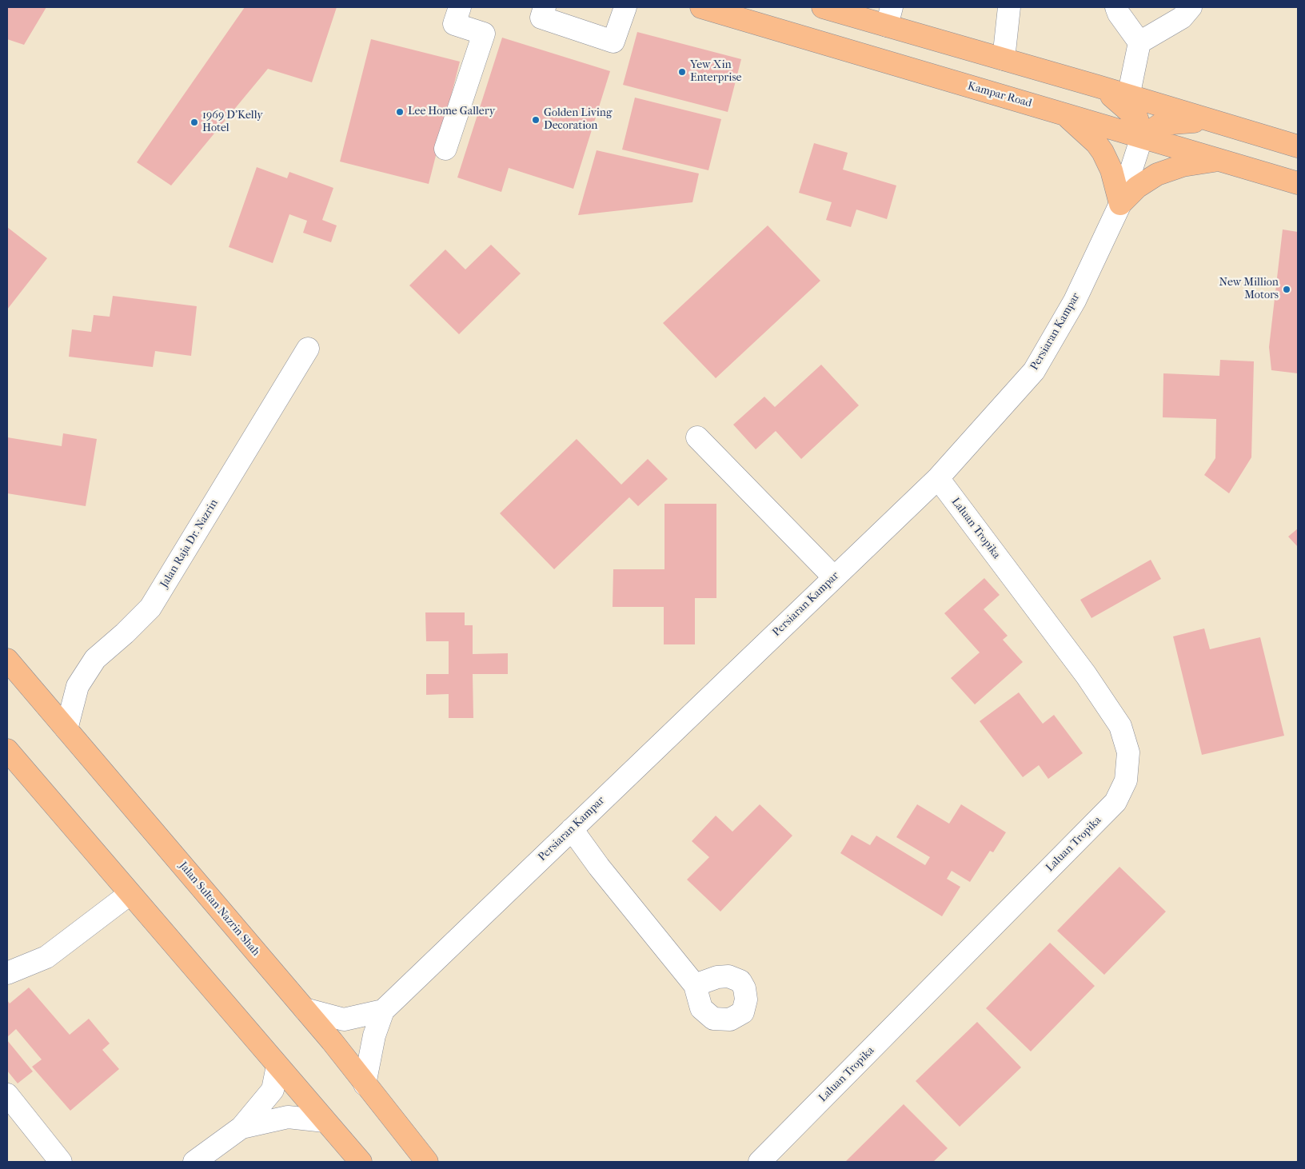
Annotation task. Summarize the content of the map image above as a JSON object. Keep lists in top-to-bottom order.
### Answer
{
  "streets": {
    "main road": ["Kampar Road", "Jalan Sultan Nazrin Shah"],
    "street": ["Persiaran Kampar", "Laluan Tropika", "Jalan Raja Dr. Nazrin"]
  },
  "crossings": [
    ["Kampar Road", "Persiaran Kampar"],
    ["Persiaran Kampar", "Laluan Tropika"],
    ["Persiaran Kampar", "Jalan Sultan Nazrin Shah"],
    ["Jalan Raja Dr. Nazrin", "Jalan Sultan Nazrin Shah"]
  ],
  "places": [
    "Yew Xin Enterprise",
    "Lee Home Gallery",
    "Golden Living Decoration",
    "1969 D'Kelly Hotel",
    "New Million Motors"
  ]
}
